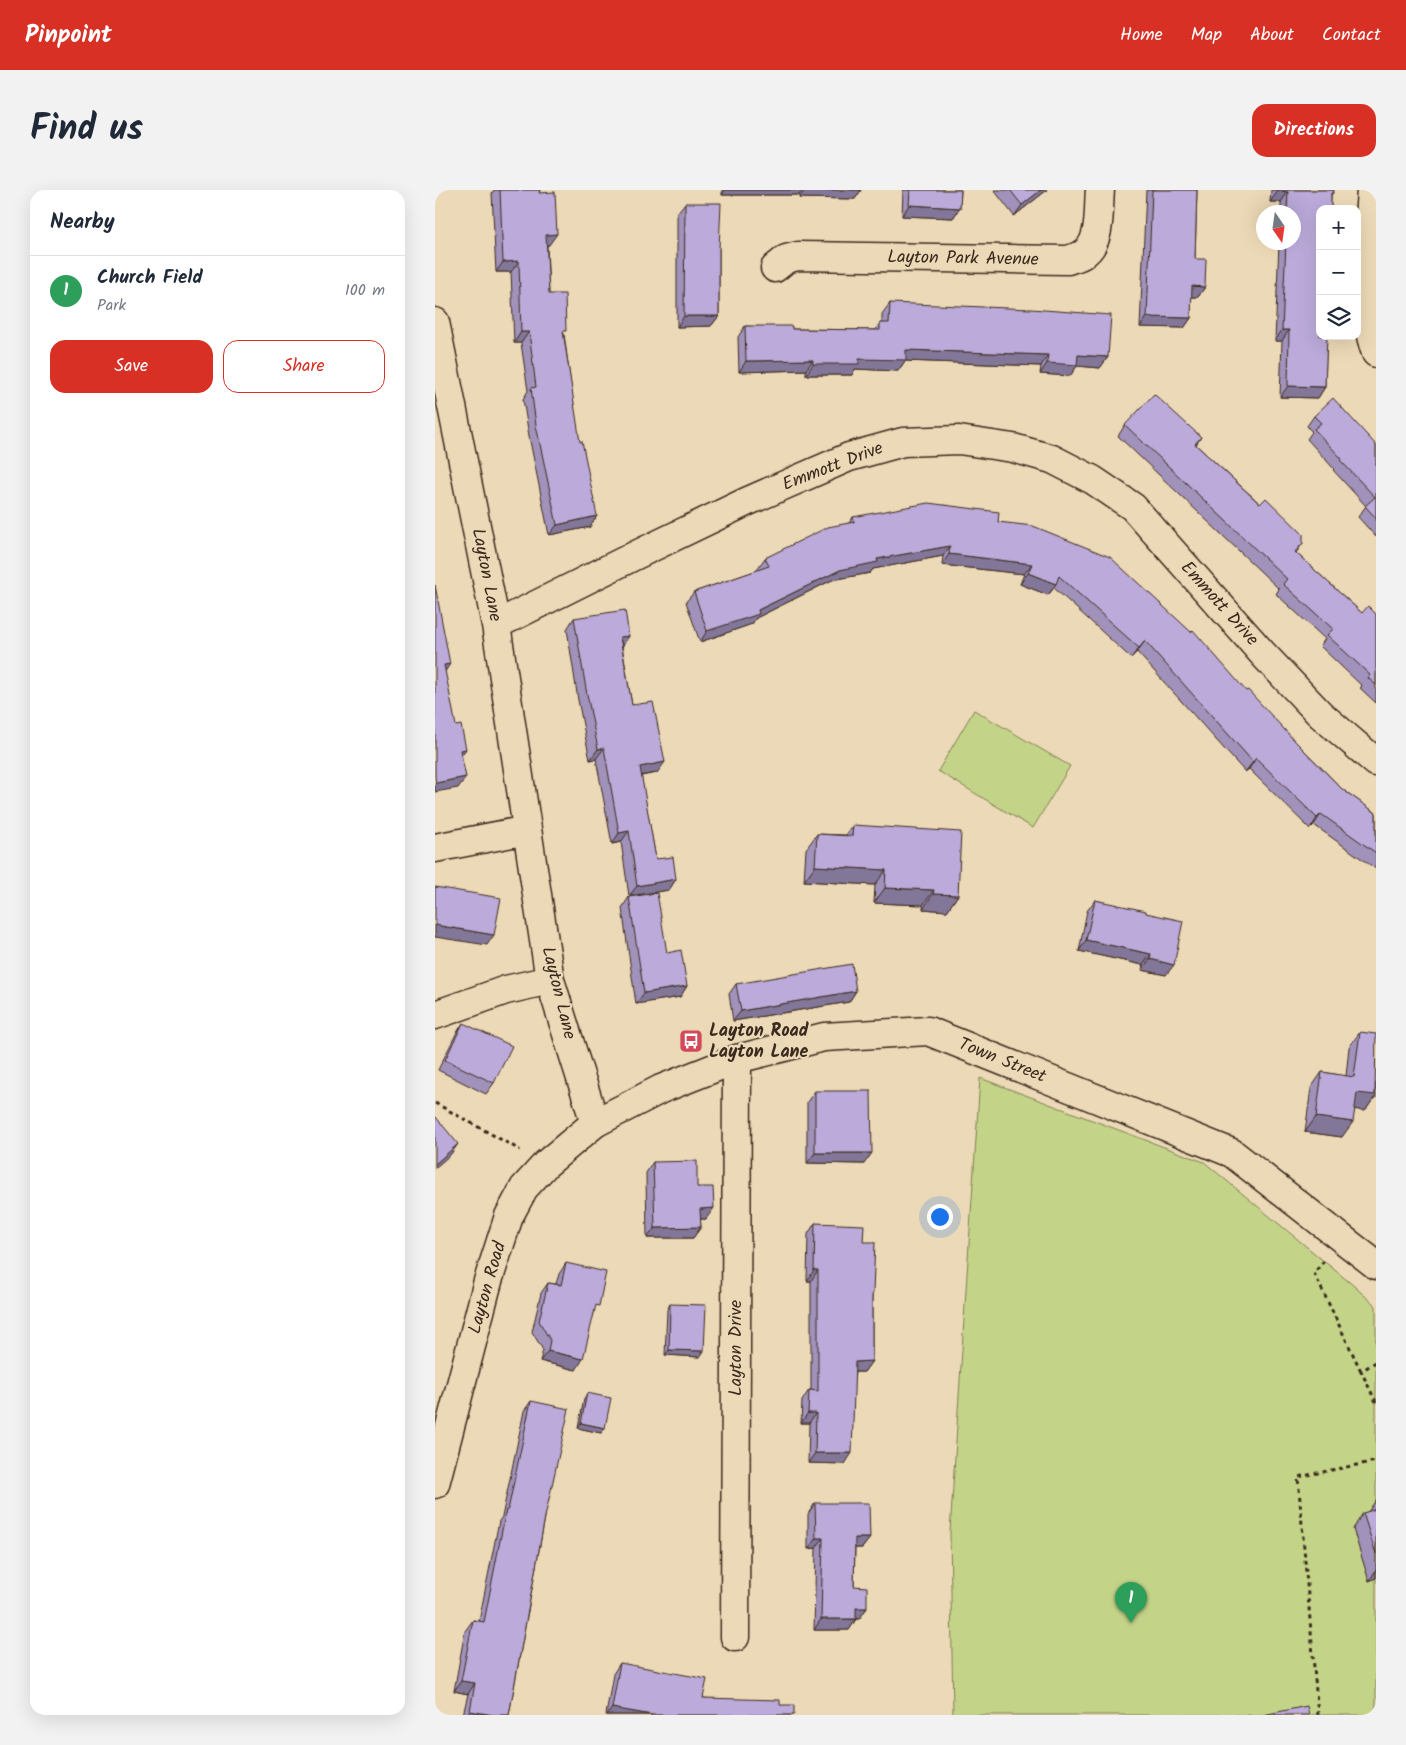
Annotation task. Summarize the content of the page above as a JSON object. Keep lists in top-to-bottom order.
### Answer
{
  "streets": {
    "street": [
      "Layton Park Avenue",
      "Emmott Drive",
      "Layton Lane",
      "Town Street",
      "Layton Road",
      "Layton Drive"
    ]
  },
  "crossings": [
    ["Emmott Drive", "Layton Lane"],
    ["Layton Lane", "Town Street"],
    ["Layton Lane", "Layton Road"],
    ["Town Street", "Layton Road"],
    ["Town Street", "Layton Drive"]
  ],
  "places": {
    "bus stop": ["Layton Road Layton Lane"]
  },
  "north": "bottom",
  "page": {
    "header": "Pinpoint",
    "nav": [
      "Home",
      "Map",
      "About",
      "Contact"
    ],
    "title": "Find us",
    "buttons": [
      "Directions",
      ["Save", "Share"]
    ],
    "heading": "Nearby",
    "map_buttons": ["+", "−"],
    "list": [
      {
        "mark": "1",
        "name": "Church Field",
        "note": "Park",
        "value": "100 m"
      }
    ],
    "pins": "1"
  }
}
